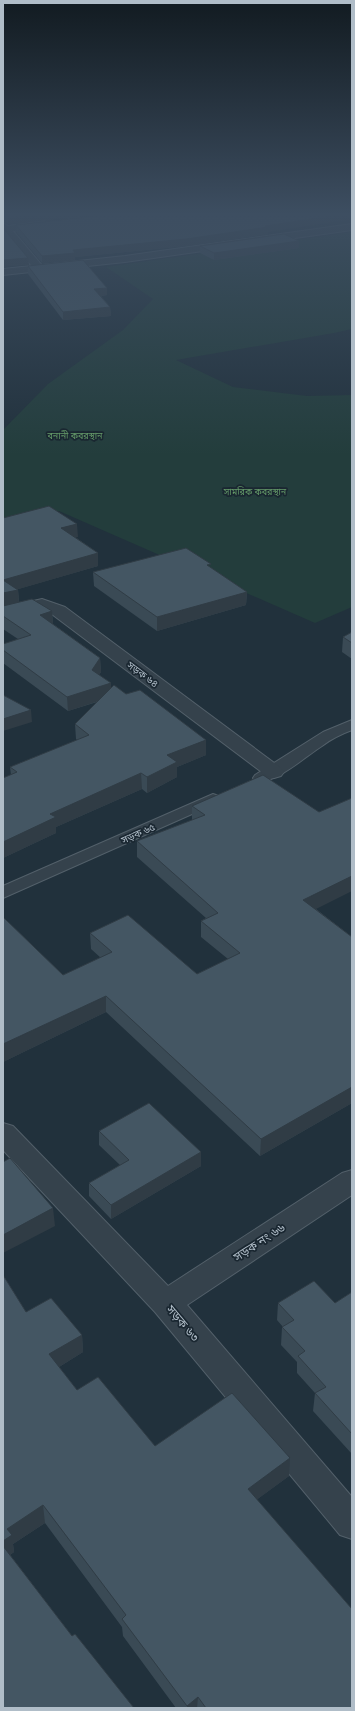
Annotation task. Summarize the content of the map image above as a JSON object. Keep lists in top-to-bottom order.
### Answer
{
  "streets": {
    "street": ["সড়ক ৬৪", "সড়ক নং ৬৬", "সড়ক ৬৩"],
    "lane": ["সড়ক ৬৫"]
  },
  "crossings": [
    ["সড়ক নং ৬৬", "সড়ক ৬৩"]
  ],
  "parks": ["বনানী কবরস্থান", "সামরিক কবরস্থান"]
}
